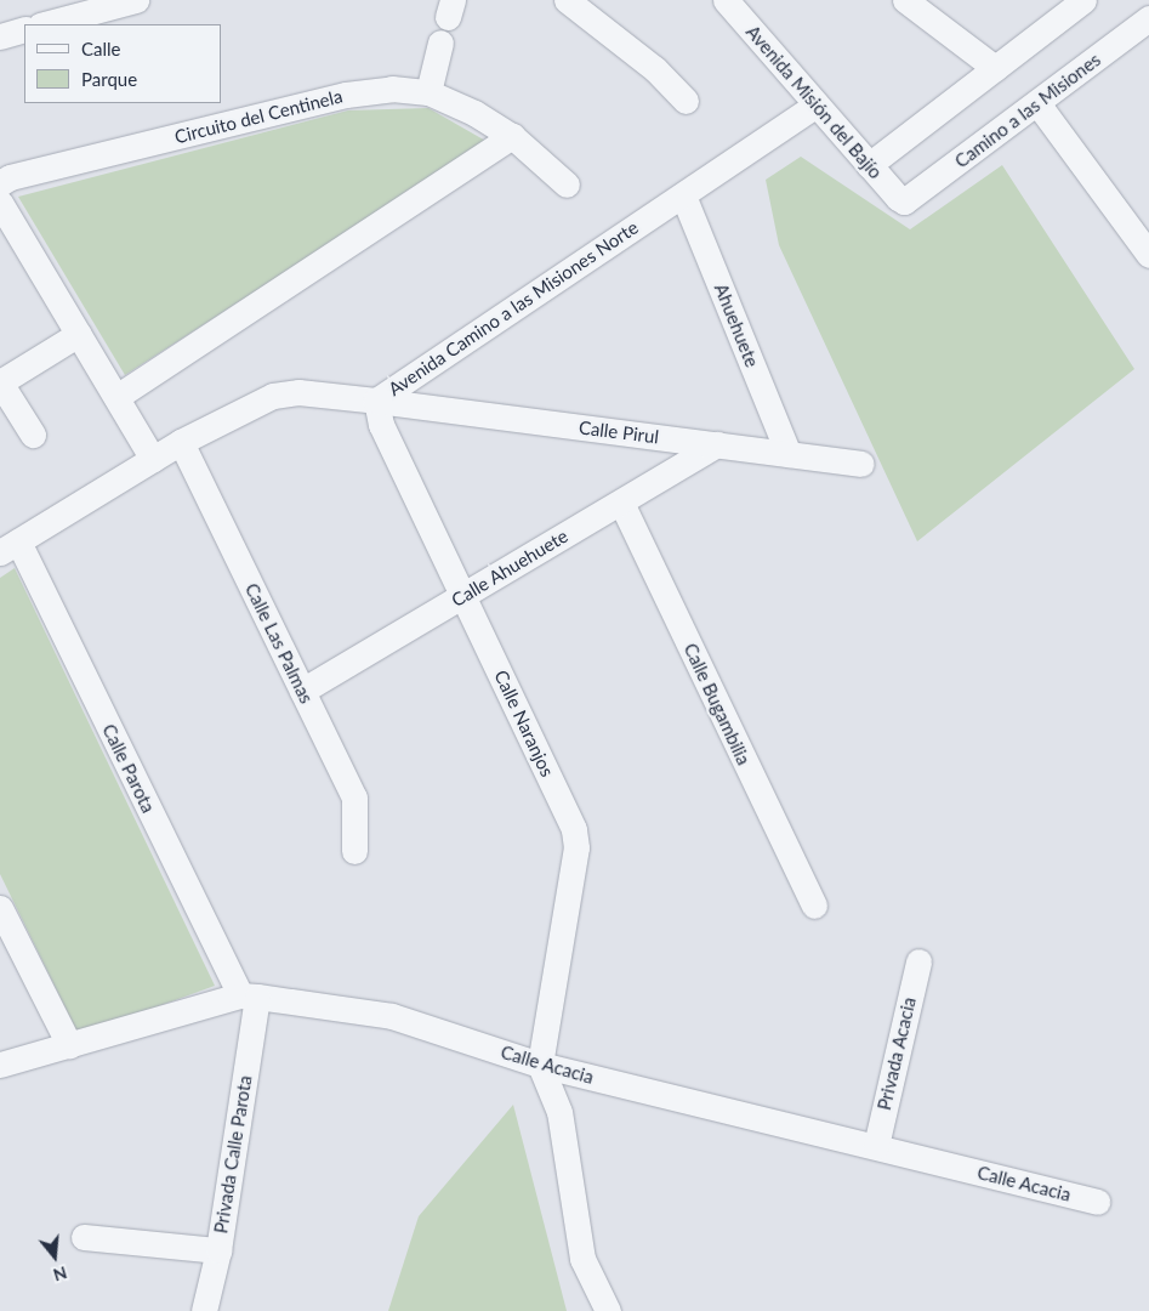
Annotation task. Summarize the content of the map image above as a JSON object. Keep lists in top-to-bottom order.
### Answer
{
  "streets": {
    "street": [
      "Avenida Misión del Bajío",
      "Camino a las Misiones",
      "Circuito del Centinela",
      "Avenida Camino a las Misiones Norte",
      "Ahuehuete",
      "Calle Pirul",
      "Calle Ahuehuete",
      "Calle Las Palmas",
      "Calle Bugambilia",
      "Calle Naranjos",
      "Calle Parota",
      "Privada Acacia",
      "Calle Acacia",
      "Privada Calle Parota"
    ]
  },
  "crossings": [
    ["Avenida Misión del Bajío", "Camino a las Misiones"],
    ["Avenida Misión del Bajío", "Avenida Camino a las Misiones Norte"],
    ["Avenida Camino a las Misiones Norte", "Ahuehuete"],
    ["Avenida Camino a las Misiones Norte", "Calle Pirul"],
    ["Avenida Camino a las Misiones Norte", "Calle Las Palmas"],
    ["Avenida Camino a las Misiones Norte", "Calle Naranjos"],
    ["Avenida Camino a las Misiones Norte", "Calle Parota"],
    ["Ahuehuete", "Calle Pirul"],
    ["Calle Pirul", "Calle Ahuehuete"],
    ["Calle Pirul", "Calle Naranjos"],
    ["Calle Ahuehuete", "Calle Las Palmas"],
    ["Calle Ahuehuete", "Calle Bugambilia"],
    ["Calle Ahuehuete", "Calle Naranjos"],
    ["Calle Naranjos", "Calle Acacia"],
    ["Calle Parota", "Calle Acacia"],
    ["Calle Parota", "Privada Calle Parota"],
    ["Privada Acacia", "Calle Acacia"],
    ["Calle Acacia", "Privada Calle Parota"]
  ],
  "legend": ["Calle", "Parque"],
  "north": "bottom"
}
